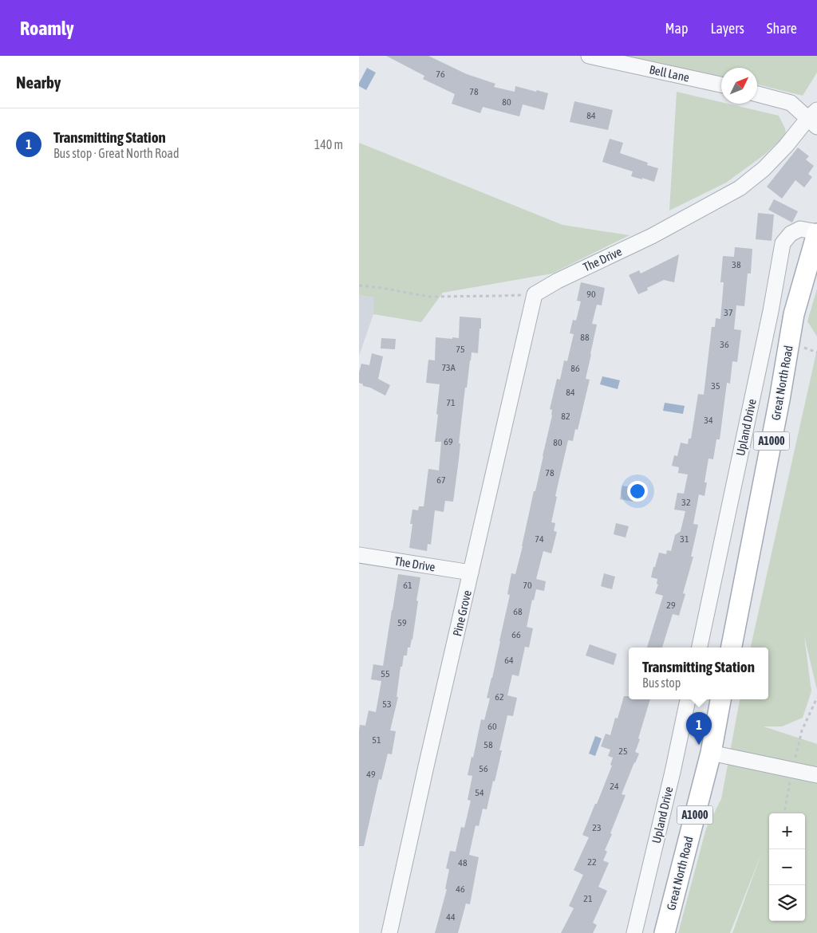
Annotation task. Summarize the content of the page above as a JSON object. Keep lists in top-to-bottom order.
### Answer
{
  "streets": {
    "main road": ["Great North Road", "A1000"],
    "street": [
      "Bell Lane",
      "The Drive",
      "Upland Drive",
      "Pine Grove"
    ]
  },
  "crossings": [
    ["The Drive", "Pine Grove"],
    ["Great North Road", "Upland Drive"]
  ],
  "house_numbers": [
    "76",
    "78",
    "80",
    "84",
    "38",
    "90",
    "37",
    "88",
    "36",
    "75",
    "73A",
    "86",
    "35",
    "84",
    "71",
    "82",
    "34",
    "69",
    "80",
    "78",
    "67",
    "32",
    "74",
    "31",
    "61",
    "70",
    "29",
    "68",
    "59",
    "66",
    "64",
    "55",
    "62",
    "53",
    "60",
    "51",
    "58",
    "25",
    "56",
    "49",
    "24",
    "54",
    "23",
    "22",
    "48",
    "46",
    "21",
    "44"
  ],
  "north": "top right",
  "page": {
    "header": "Roamly",
    "nav": ["Map", "Layers", "Share"],
    "heading": "Nearby",
    "list": [
      {
        "mark": "1",
        "name": "Transmitting Station",
        "note": "Bus stop · Great North Road",
        "value": "140 m"
      }
    ],
    "popup": ["Transmitting Station", "Bus stop"],
    "pins": "1",
    "map_buttons": ["+", "−"]
  }
}
